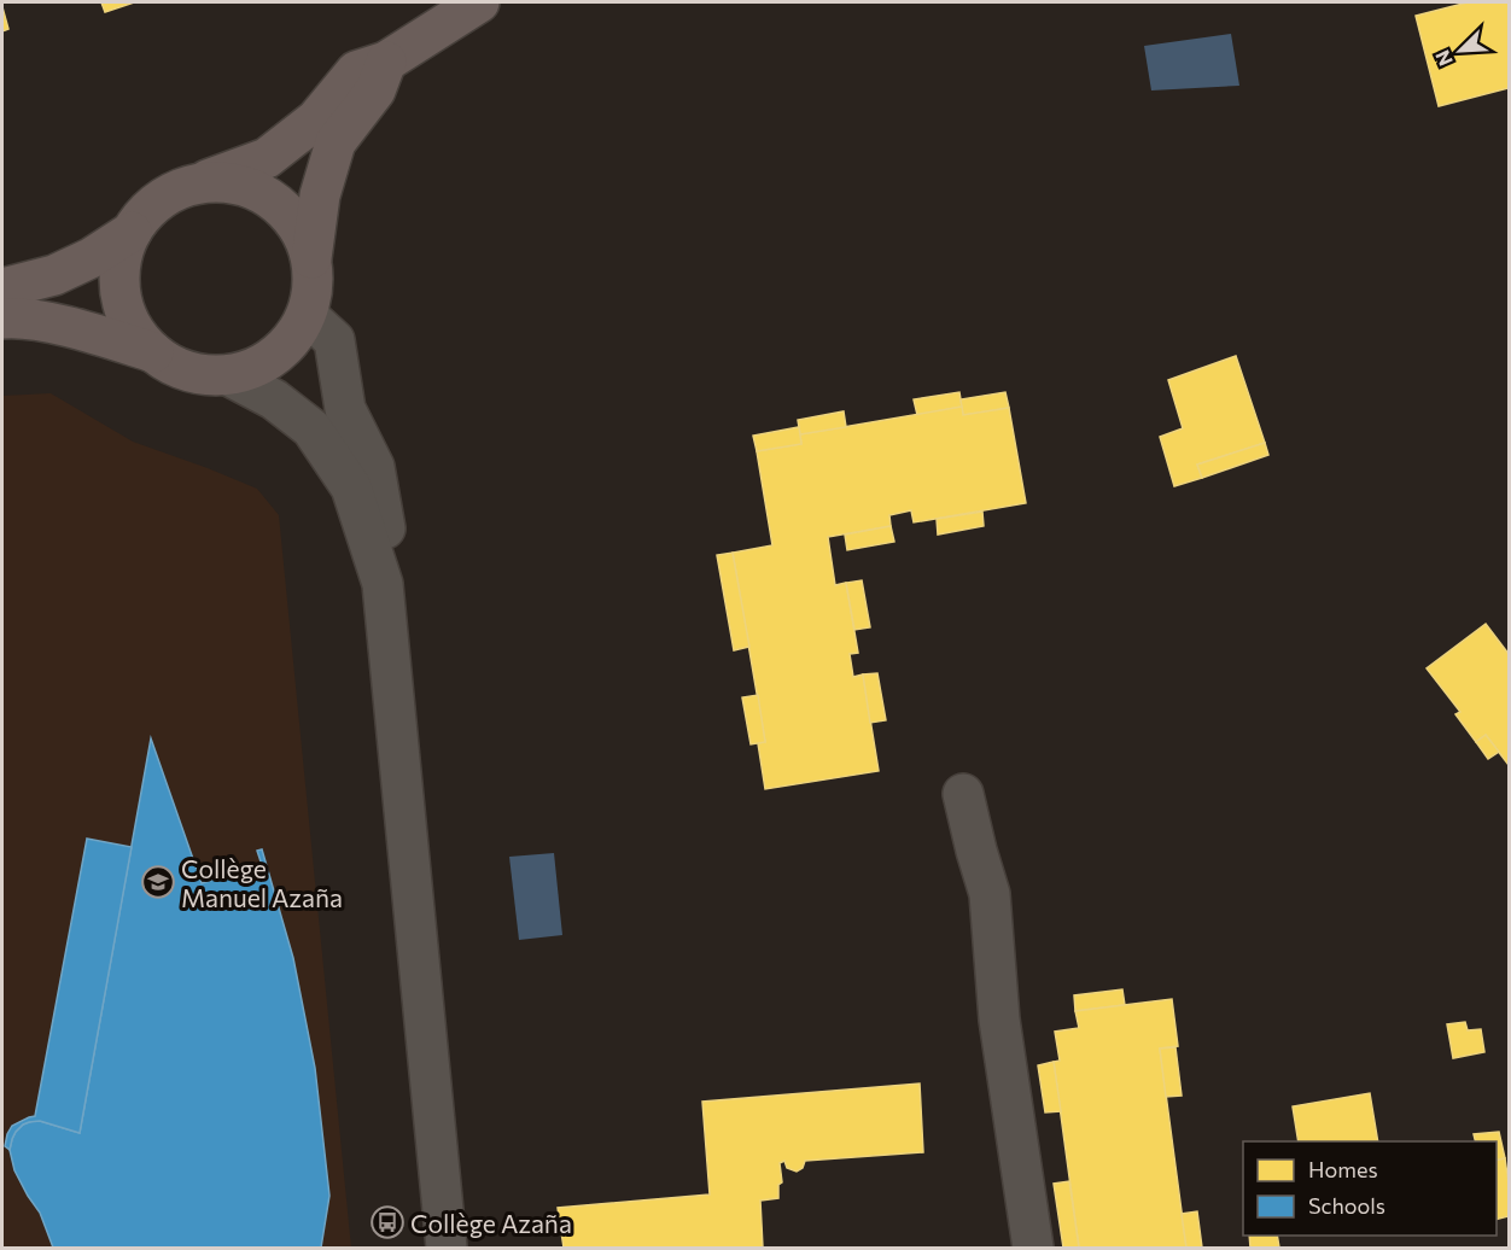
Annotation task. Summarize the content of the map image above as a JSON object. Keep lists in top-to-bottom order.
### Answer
{
  "places": {
    "school or university": ["Collège Manuel Azaña"],
    "bus stop": ["Collège Azaña"]
  },
  "legend": ["Homes", "Schools"],
  "north": "bottom left"
}
